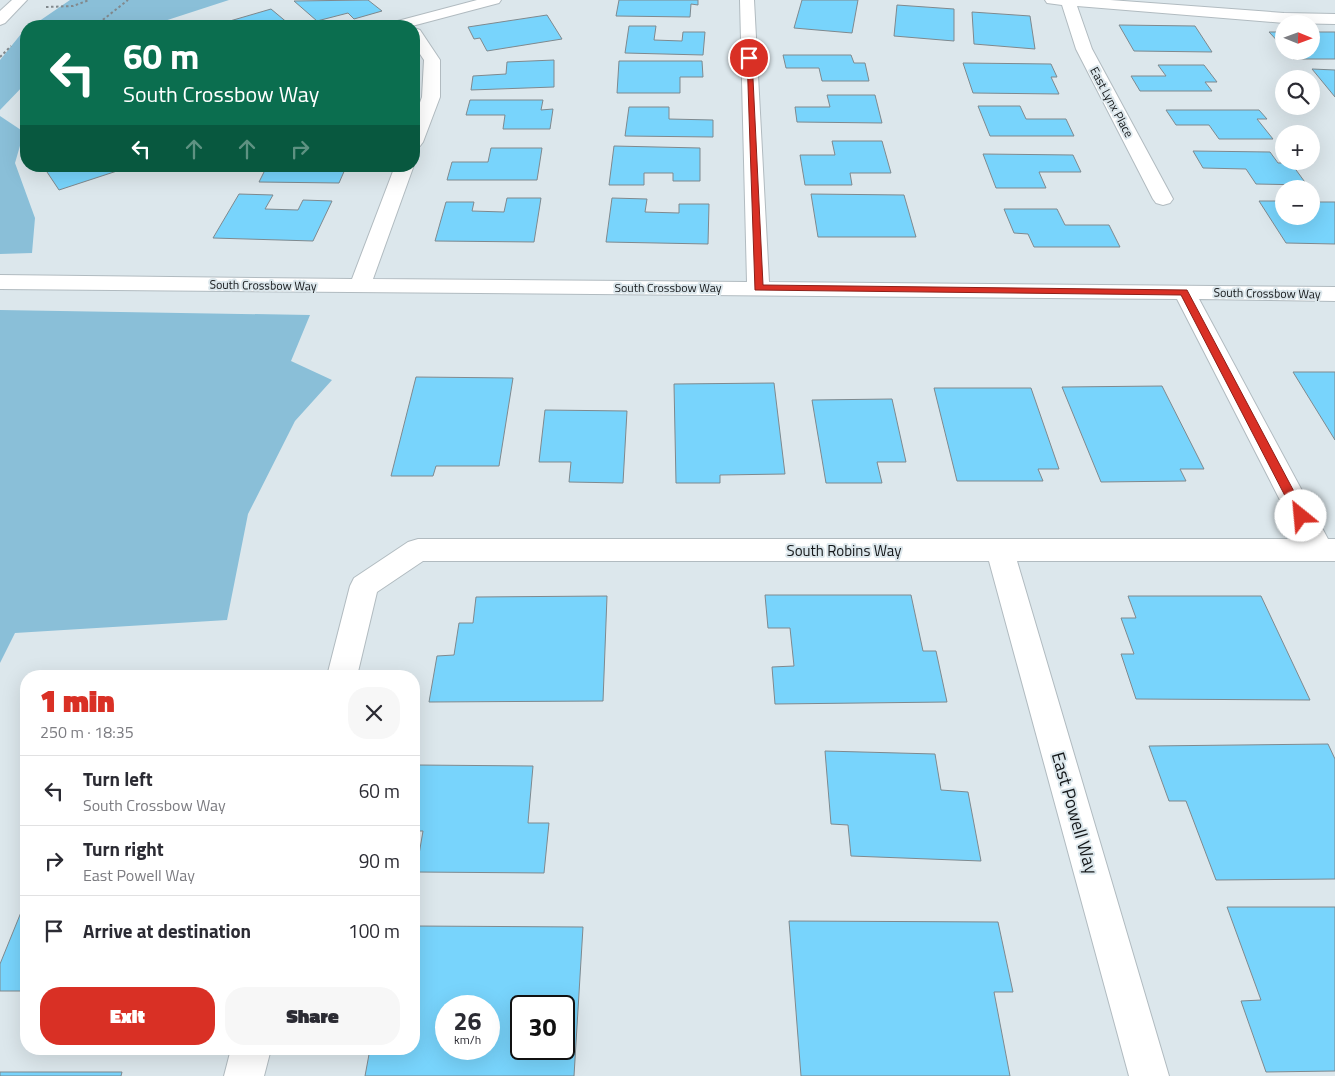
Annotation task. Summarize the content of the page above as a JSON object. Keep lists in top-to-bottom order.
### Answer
{
  "streets": {
    "street": [
      "East Lynx Place",
      "South Crossbow Way",
      "South Robins Way",
      "East Powell Way"
    ]
  },
  "crossings": [
    ["South Robins Way", "East Powell Way"]
  ],
  "north": "right",
  "page": {
    "map_buttons": ["+", "−"],
    "turn": ["60 m", "South Crossbow Way"],
    "heading": ["1 min", "250 m · 18:35"],
    "list": [
      {
        "name": "Turn left",
        "note": "South Crossbow Way",
        "value": "60 m"
      },
      {
        "name": "Turn right",
        "note": "East Powell Way",
        "value": "90 m"
      },
      {
        "name": "Arrive at destination",
        "value": "100 m"
      }
    ],
    "buttons": ["Exit", "Share"],
    "speed": "26 km/h",
    "limit": "30"
  }
}
